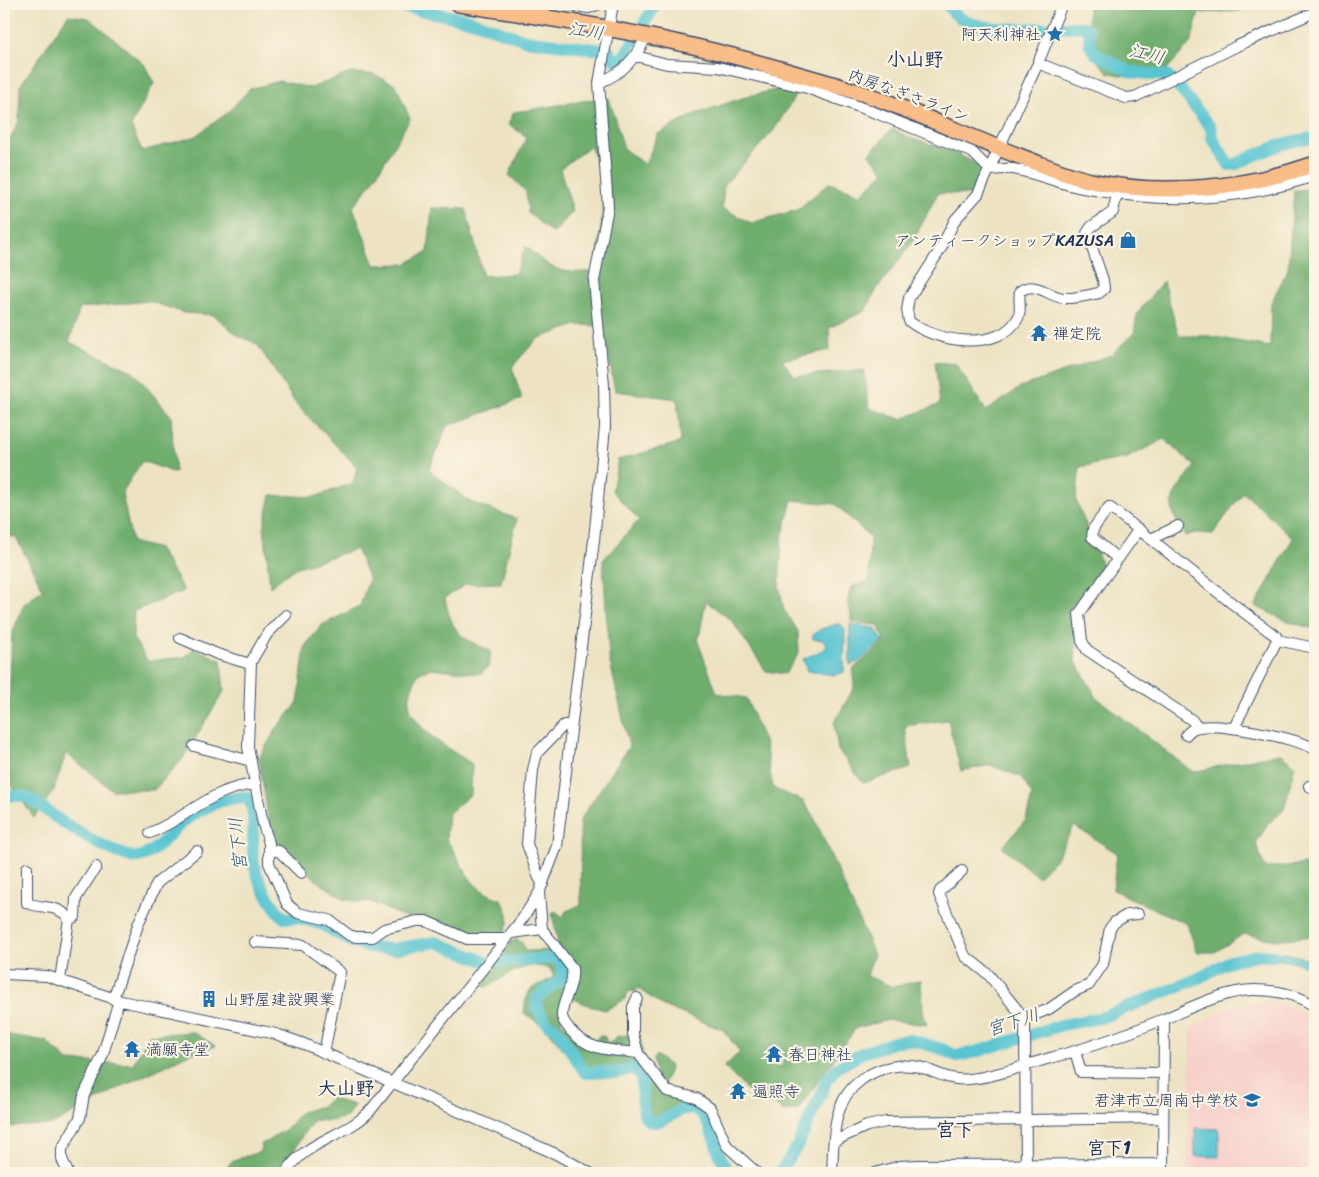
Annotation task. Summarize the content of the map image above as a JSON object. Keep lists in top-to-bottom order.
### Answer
{
  "streets": {
    "highway": ["内房なぎさライン"]
  },
  "districts": [
    "小山野",
    "大山野",
    "宮下",
    "宮下1"
  ],
  "water": ["江川", "宮下川"],
  "places": {
    "place": ["阿天利神社"],
    "shop": ["アンティークショップKAZUSA"],
    "temple": [
      "禅定院",
      "満願寺堂",
      "春日神社",
      "遍照寺"
    ],
    "building": ["山野屋建設興業"],
    "school or university": ["君津市立周南中学校"]
  }
}
